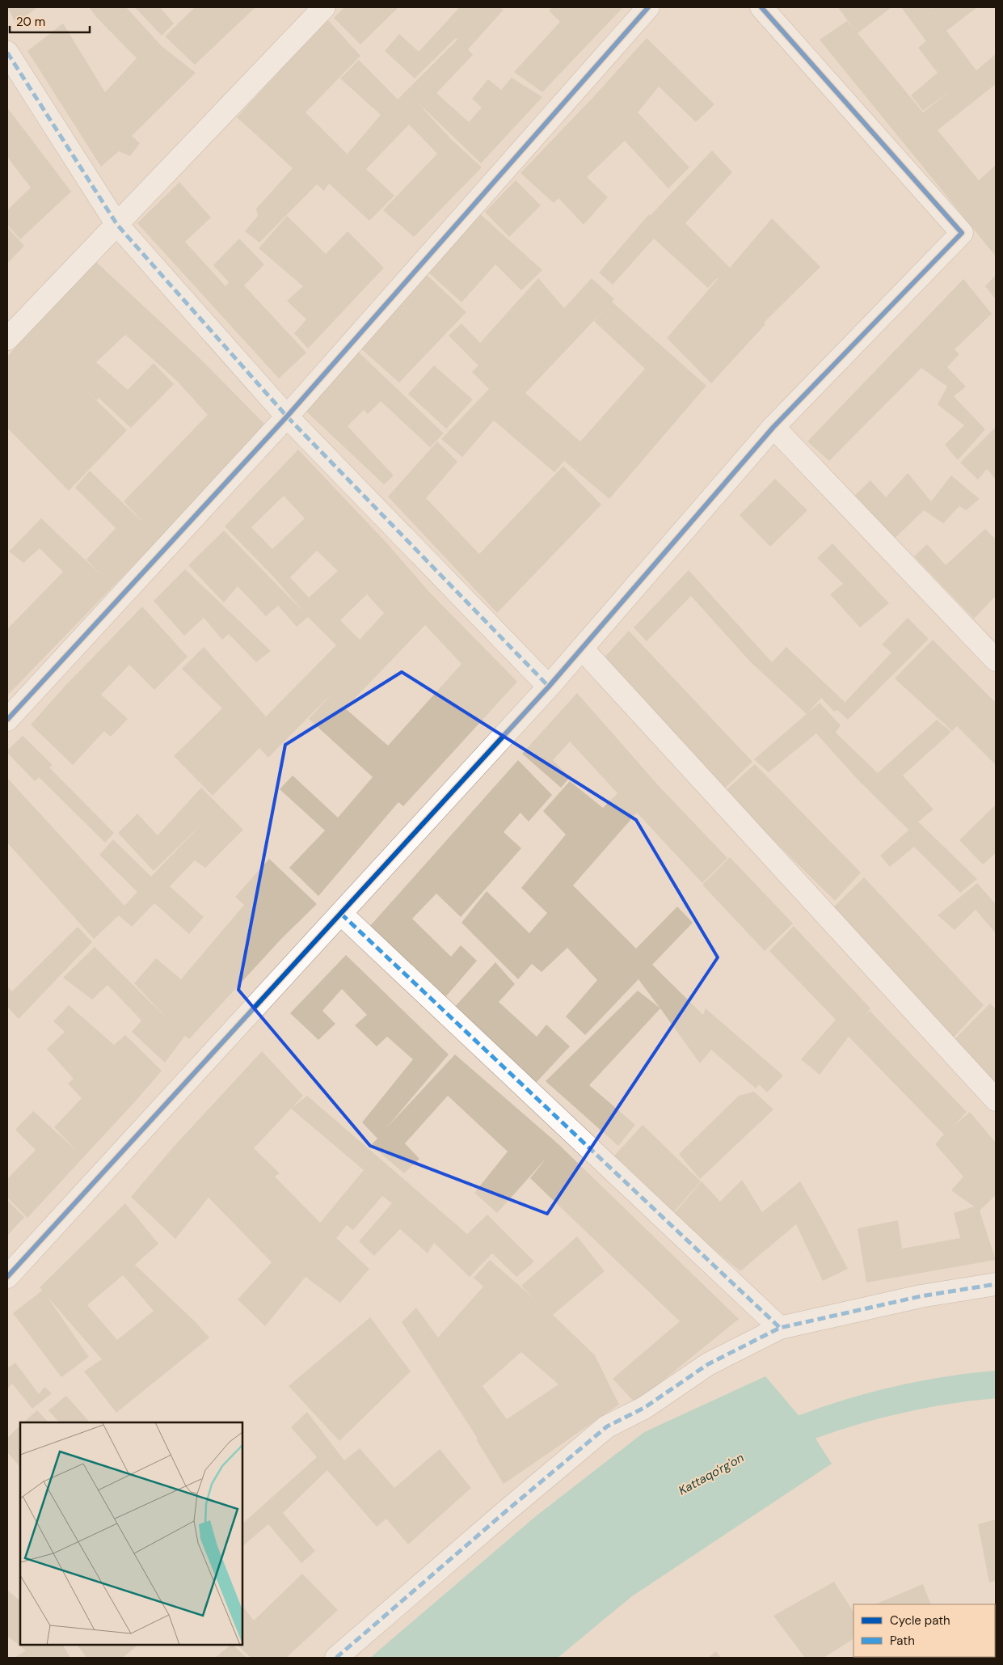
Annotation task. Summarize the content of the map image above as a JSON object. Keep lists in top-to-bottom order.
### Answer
{
  "water": ["Kattaqo'rg'on"],
  "legend": ["Cycle path", "Path"],
  "scale_bar": "20 m"
}
